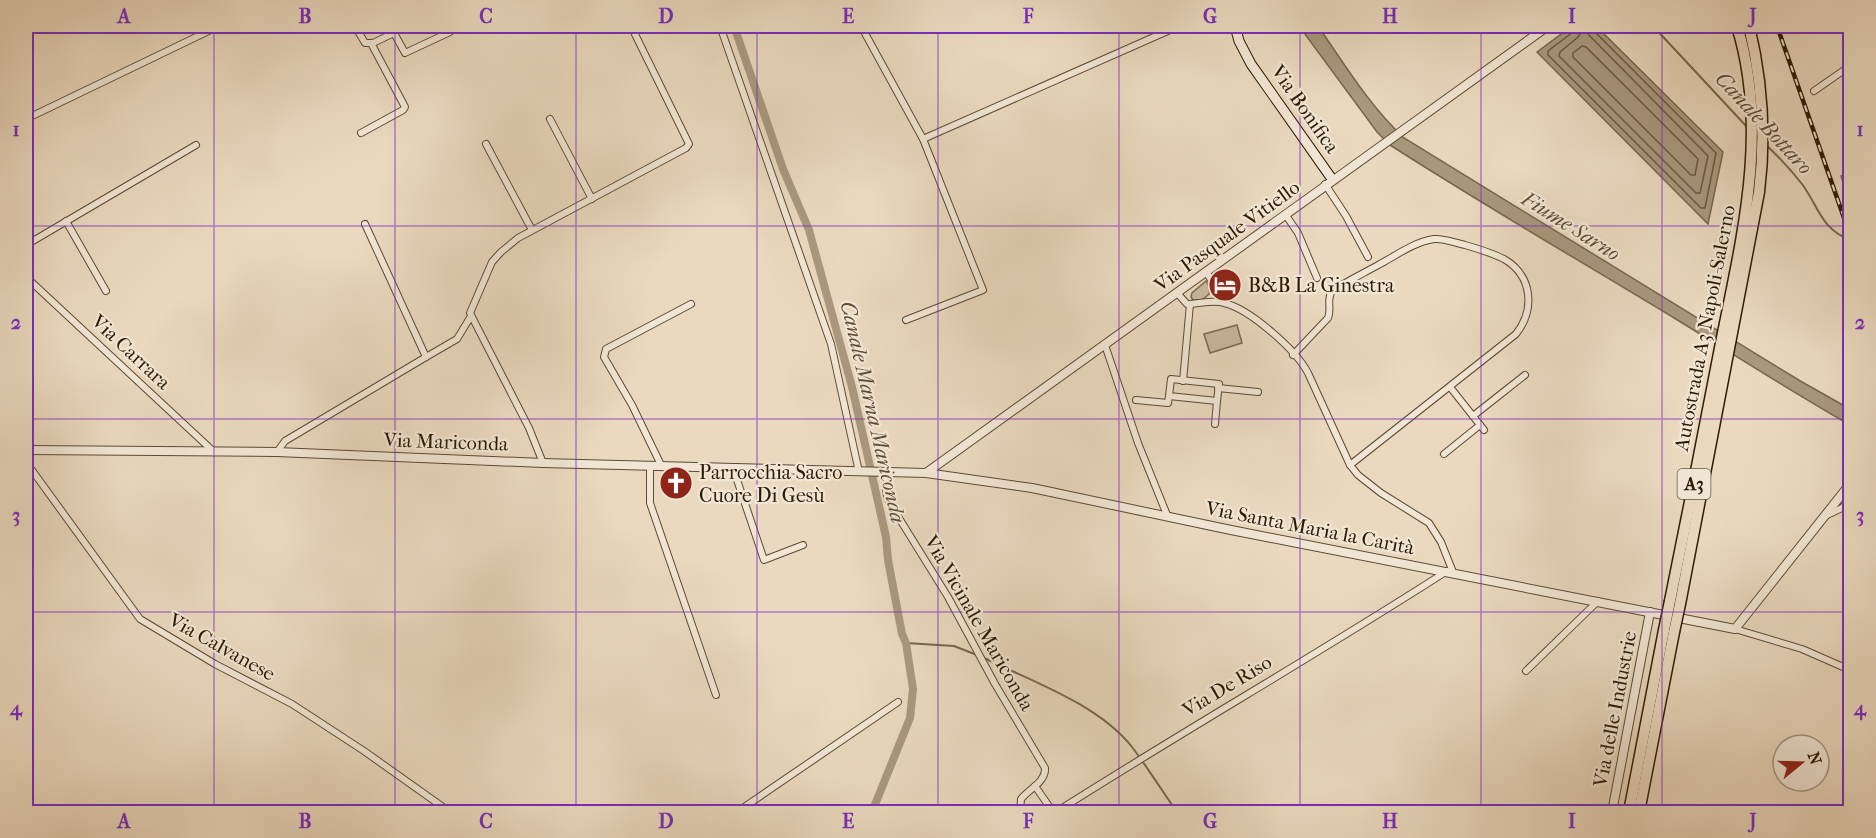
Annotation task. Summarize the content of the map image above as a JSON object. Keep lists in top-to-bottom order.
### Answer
{
  "streets": {
    "highway": ["Autostrada A3 Napoli-Salerno", "A3"],
    "main road": ["Via Bonifica"],
    "street": [
      "Via Pasquale Vitiello",
      "Via Carrara",
      "Via Mariconda",
      "Via Santa Maria la Carità",
      "Via Vicinale Mariconda",
      "Via Calvanese",
      "Via De Riso",
      "Via delle Industrie"
    ]
  },
  "crossings": [
    ["Via Bonifica", "Via Pasquale Vitiello"],
    ["Via Pasquale Vitiello", "Via Santa Maria la Carità"],
    ["Via Carrara", "Via Mariconda"],
    ["Via Mariconda", "Via Santa Maria la Carità"],
    ["Via Mariconda", "Via Vicinale Mariconda"],
    ["Via Santa Maria la Carità", "Via Vicinale Mariconda"],
    ["Via Santa Maria la Carità", "Via De Riso"],
    ["Via Santa Maria la Carità", "Via delle Industrie"],
    ["Via Vicinale Mariconda", "Via De Riso"]
  ],
  "water": ["Canale Bottaro", "Fiume Sarno", "Canale Marna Mariconda"],
  "places": {
    "hotel": ["B&B La Ginestra"],
    "church": ["Parrocchia Sacro Cuore Di Gesù"]
  },
  "north": "right",
  "grid": {
    "columns": [
      "A",
      "B",
      "C",
      "D",
      "E",
      "F",
      "G",
      "H",
      "I",
      "J"
    ],
    "rows": [
      "1",
      "2",
      "3",
      "4"
    ]
  }
}
